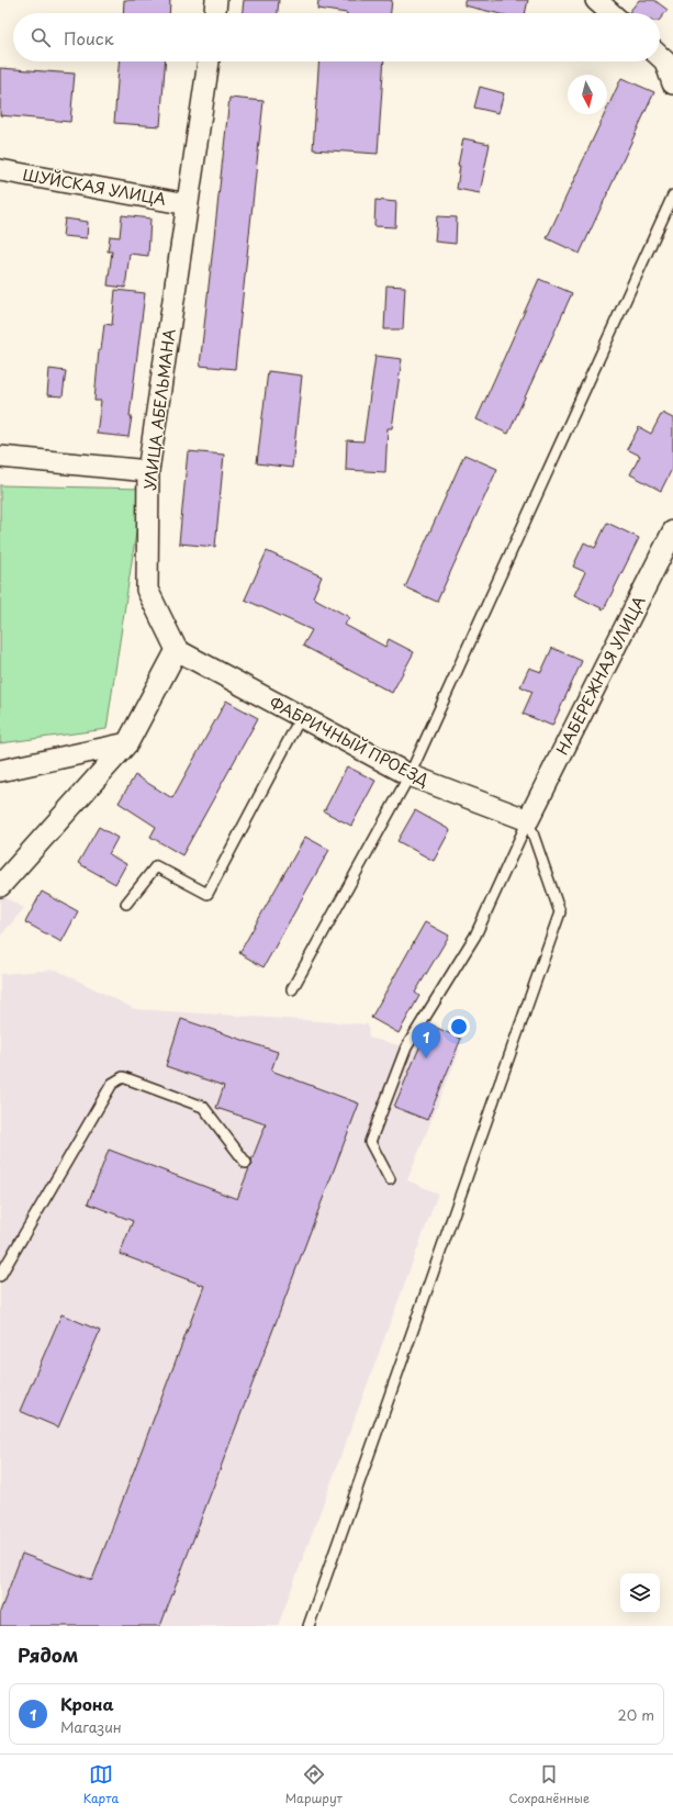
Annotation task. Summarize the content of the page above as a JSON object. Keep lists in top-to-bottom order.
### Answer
{
  "streets": {
    "street": [
      "ШУЙСКАЯ УЛИЦА",
      "УЛИЦА АБЕЛЬМАНА",
      "НАБЕРЕЖНАЯ УЛИЦА",
      "ФАБРИЧНЫЙ ПРОЕЗД"
    ]
  },
  "crossings": [
    ["ШУЙСКАЯ УЛИЦА", "УЛИЦА АБЕЛЬМАНА"],
    ["УЛИЦА АБЕЛЬМАНА", "ФАБРИЧНЫЙ ПРОЕЗД"],
    ["НАБЕРЕЖНАЯ УЛИЦА", "ФАБРИЧНЫЙ ПРОЕЗД"]
  ],
  "north": "bottom",
  "page": {
    "search": "Поиск",
    "pins": "1",
    "heading": "Рядом",
    "list": [
      {
        "mark": "1",
        "name": "Крона",
        "note": "Магазин",
        "value": "20 m"
      }
    ],
    "nav": ["Карта", "Маршрут", "Сохранённые"]
  }
}
